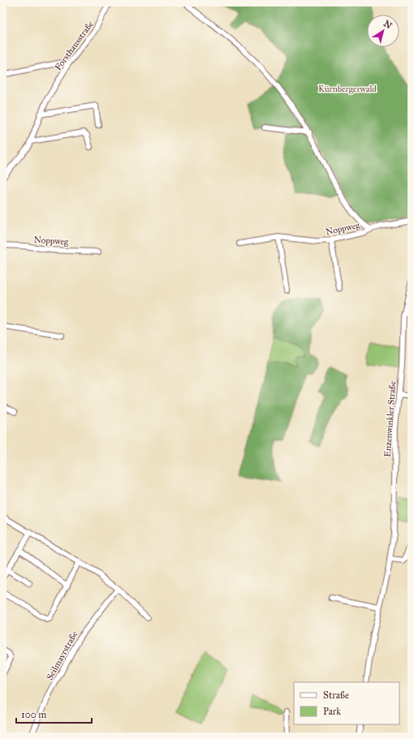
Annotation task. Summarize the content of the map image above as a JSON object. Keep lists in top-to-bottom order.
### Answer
{
  "streets": {
    "street": [
      "Forsthausstraße",
      "Noppweg",
      "Enzenwinkler Straße",
      "Seilmayrstraße"
    ]
  },
  "parks": ["Kürnbergerwald"],
  "legend": ["Straße", "Park"],
  "scale_bar": "100 m",
  "north": "top right"
}
